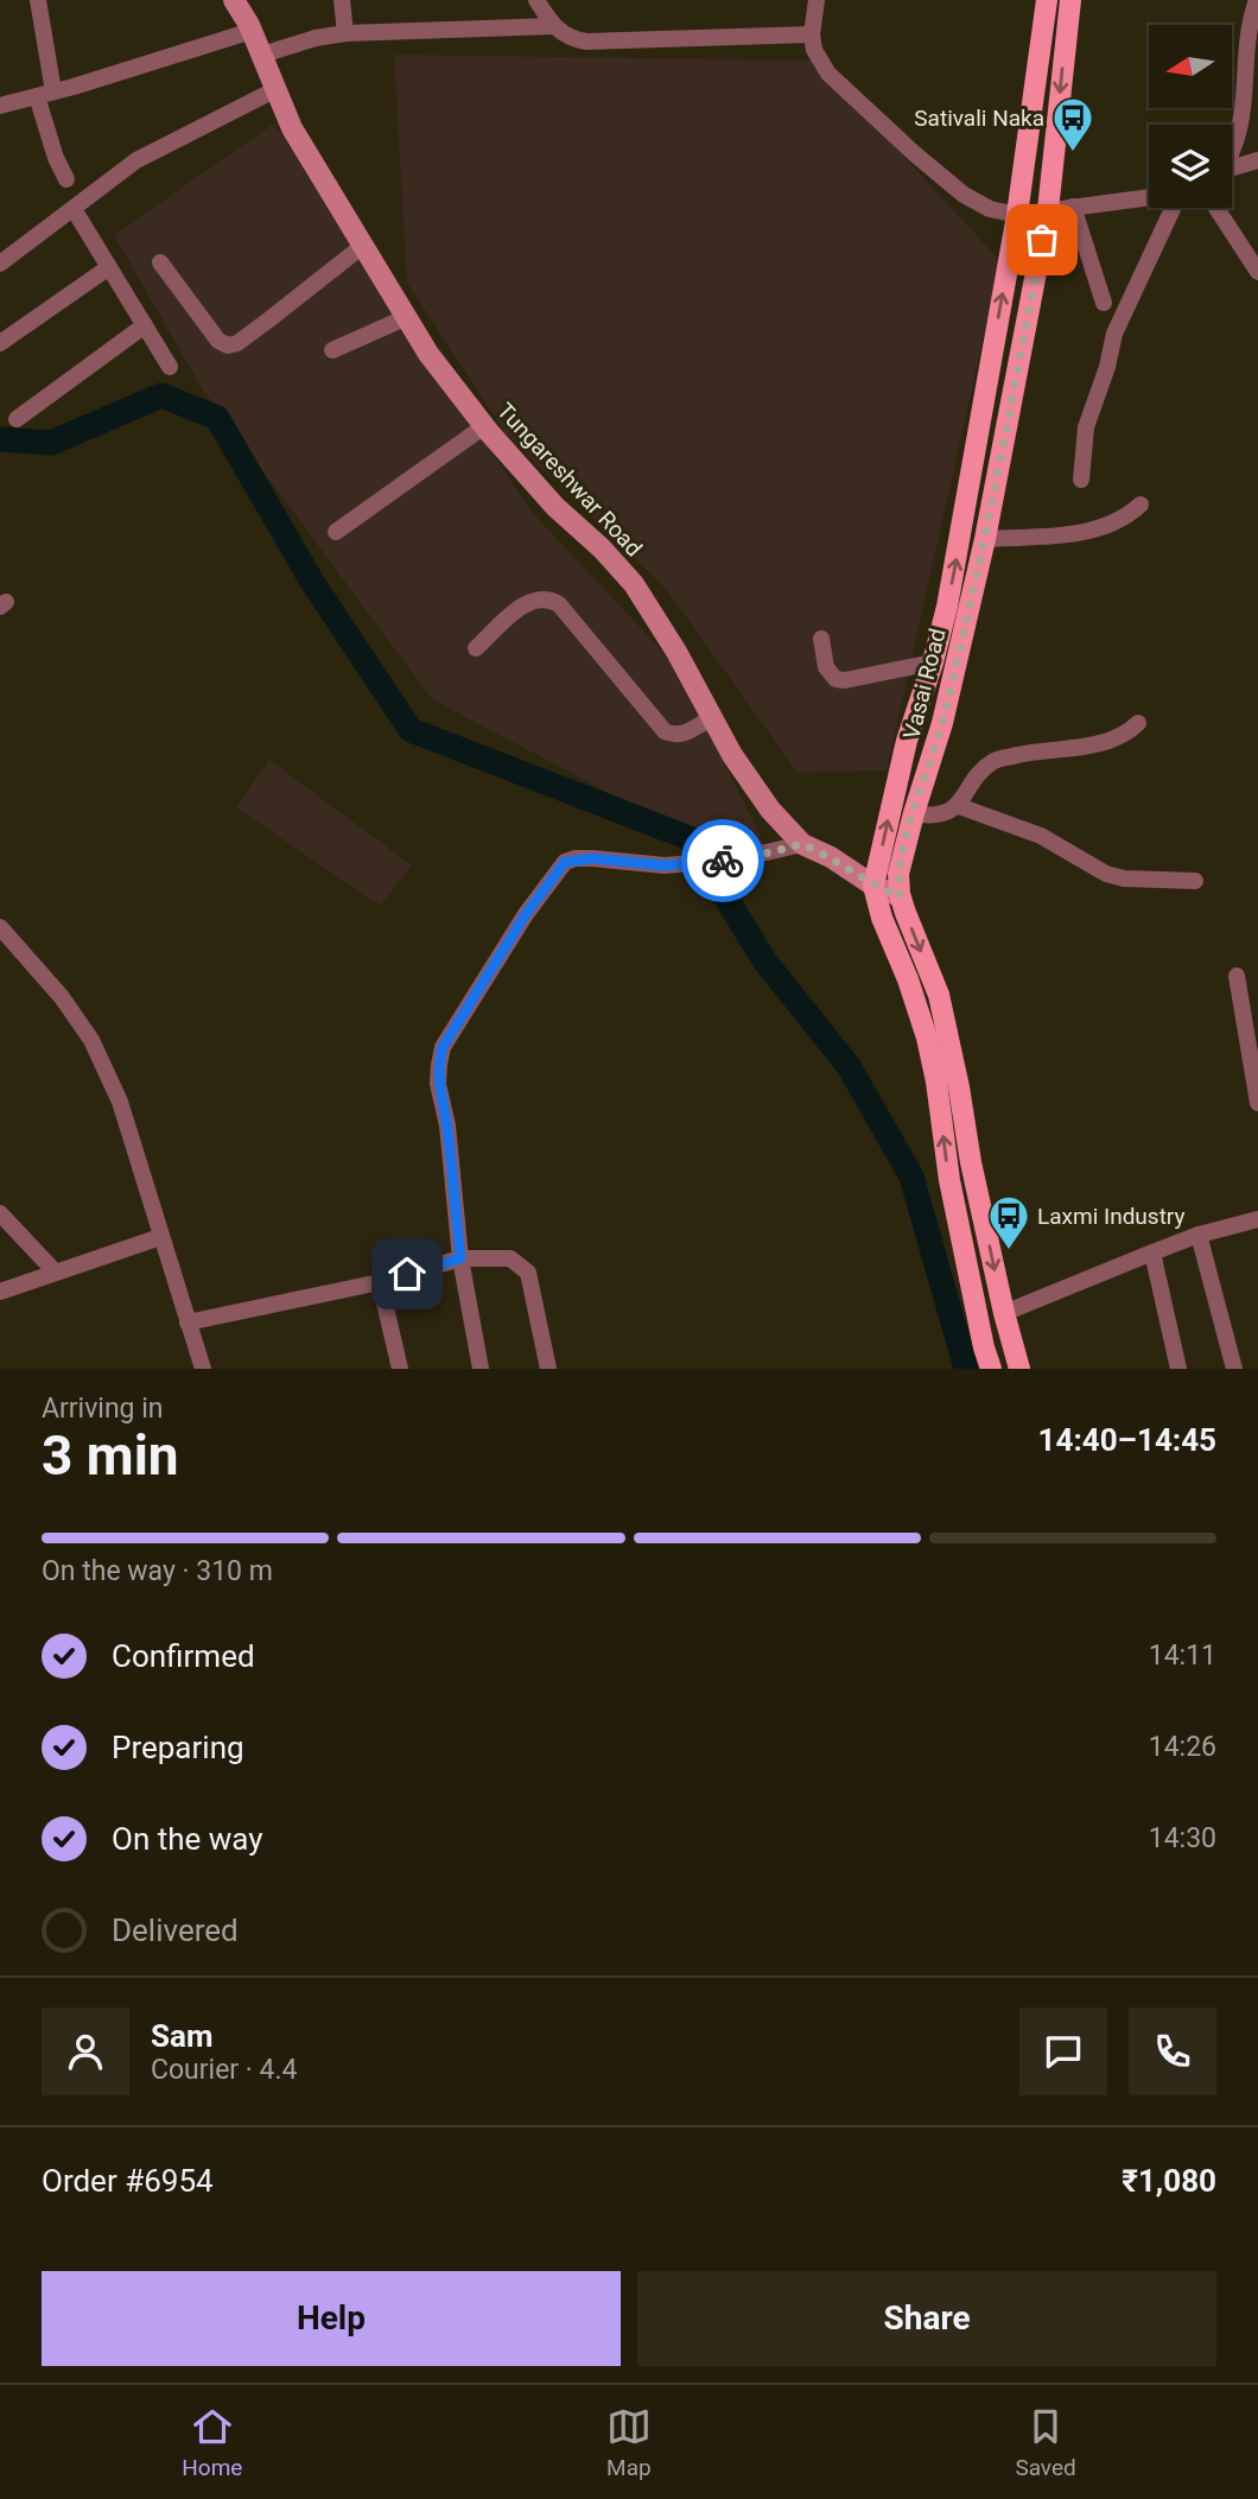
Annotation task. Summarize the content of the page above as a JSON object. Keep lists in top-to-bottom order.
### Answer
{
  "streets": {
    "main road": ["Vasai Road"],
    "street": ["Tungareshwar Road"]
  },
  "crossings": [
    ["Tungareshwar Road", "Vasai Road"]
  ],
  "places": {
    "bus stop": ["Sativali Naka", "Laxmi Industry"]
  },
  "north": "left",
  "page": {
    "heading": ["3 min", "Arriving in", "14:40–14:45"],
    "panel": [
      "Sam",
      "Courier · 4.4",
      "Order #6954",
      "₹1,080"
    ],
    "bar": "On the way · 310 m",
    "list": [
      ["Confirmed", "14:11"],
      ["Preparing", "14:26"],
      ["On the way", "14:30"],
      "Delivered"
    ],
    "buttons": ["Help", "Share"],
    "tabs": ["Home", "Map", "Saved"]
  }
}
